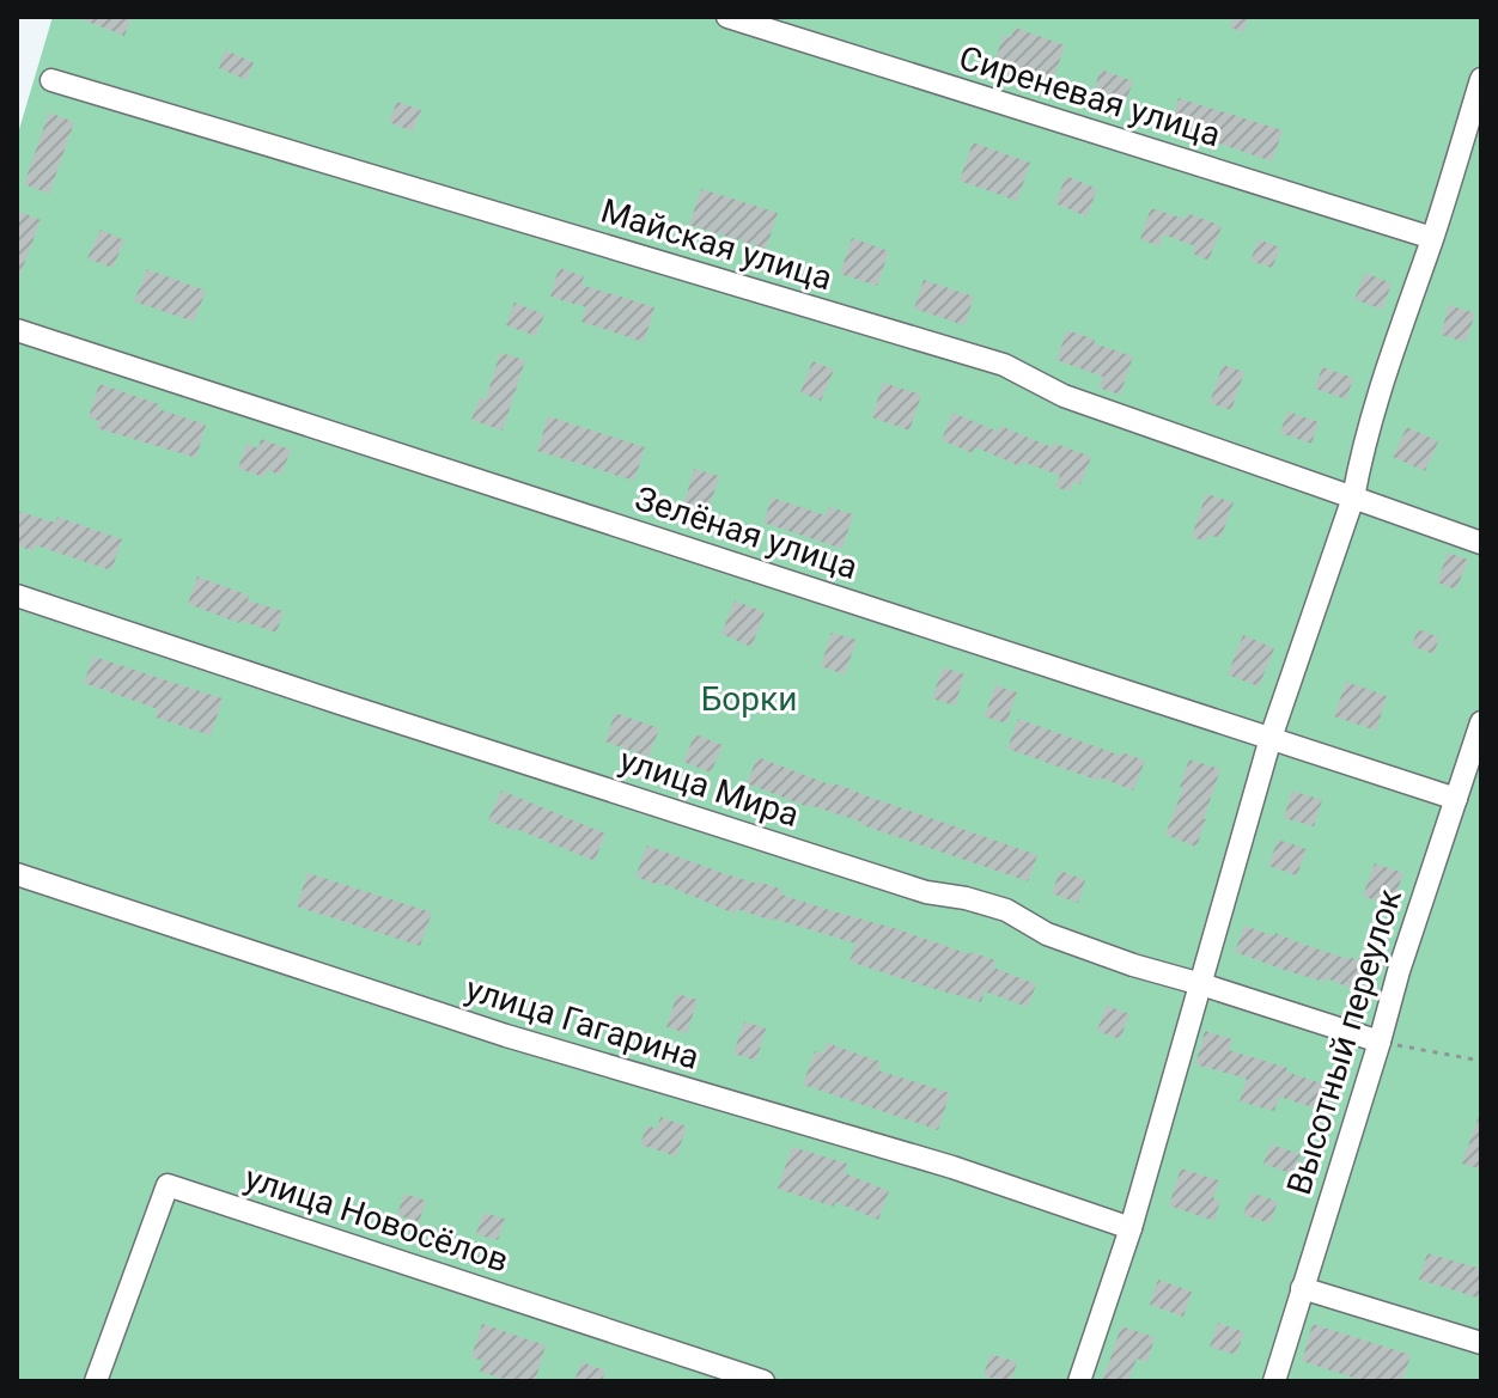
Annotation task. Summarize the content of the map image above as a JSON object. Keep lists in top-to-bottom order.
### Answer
{
  "streets": {
    "street": [
      "Сиреневая улица",
      "Майская улица",
      "Зелёная улица",
      "улица Мира",
      "улица Гагарина",
      "Высотный переулок",
      "улица Новосёлов"
    ]
  },
  "crossings": [
    ["Зелёная улица", "Высотный переулок"],
    ["улица Мира", "Высотный переулок"]
  ],
  "parks": ["Борки"]
}
